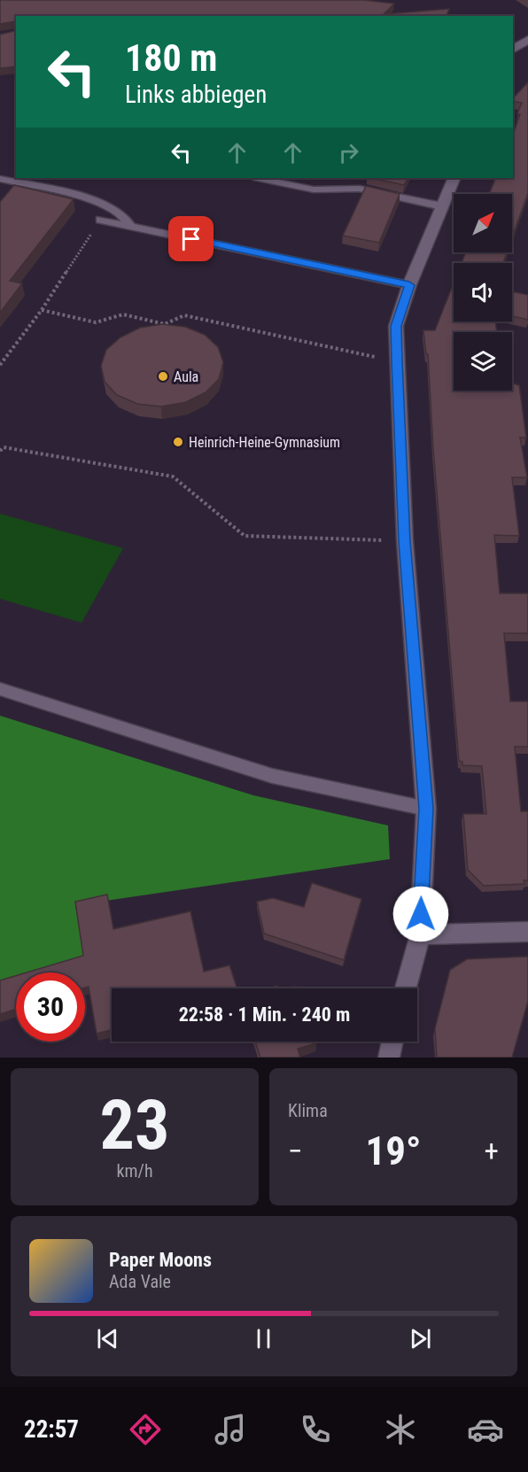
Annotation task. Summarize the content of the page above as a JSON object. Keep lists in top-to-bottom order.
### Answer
{
  "places": ["Aula", "Heinrich-Heine-Gymnasium"],
  "north": "top right",
  "page": {
    "turn": ["180 m", "Links abbiegen"],
    "limit": "30",
    "trip": "22:58 · 1 Min. · 240 m",
    "tile": [
      ["23", "km/h"],
      "Klima"
    ],
    "heat": ["−", "19°", "+"],
    "song": ["Paper Moons", "Ada Vale"],
    "tabs": "22:57"
  }
}
